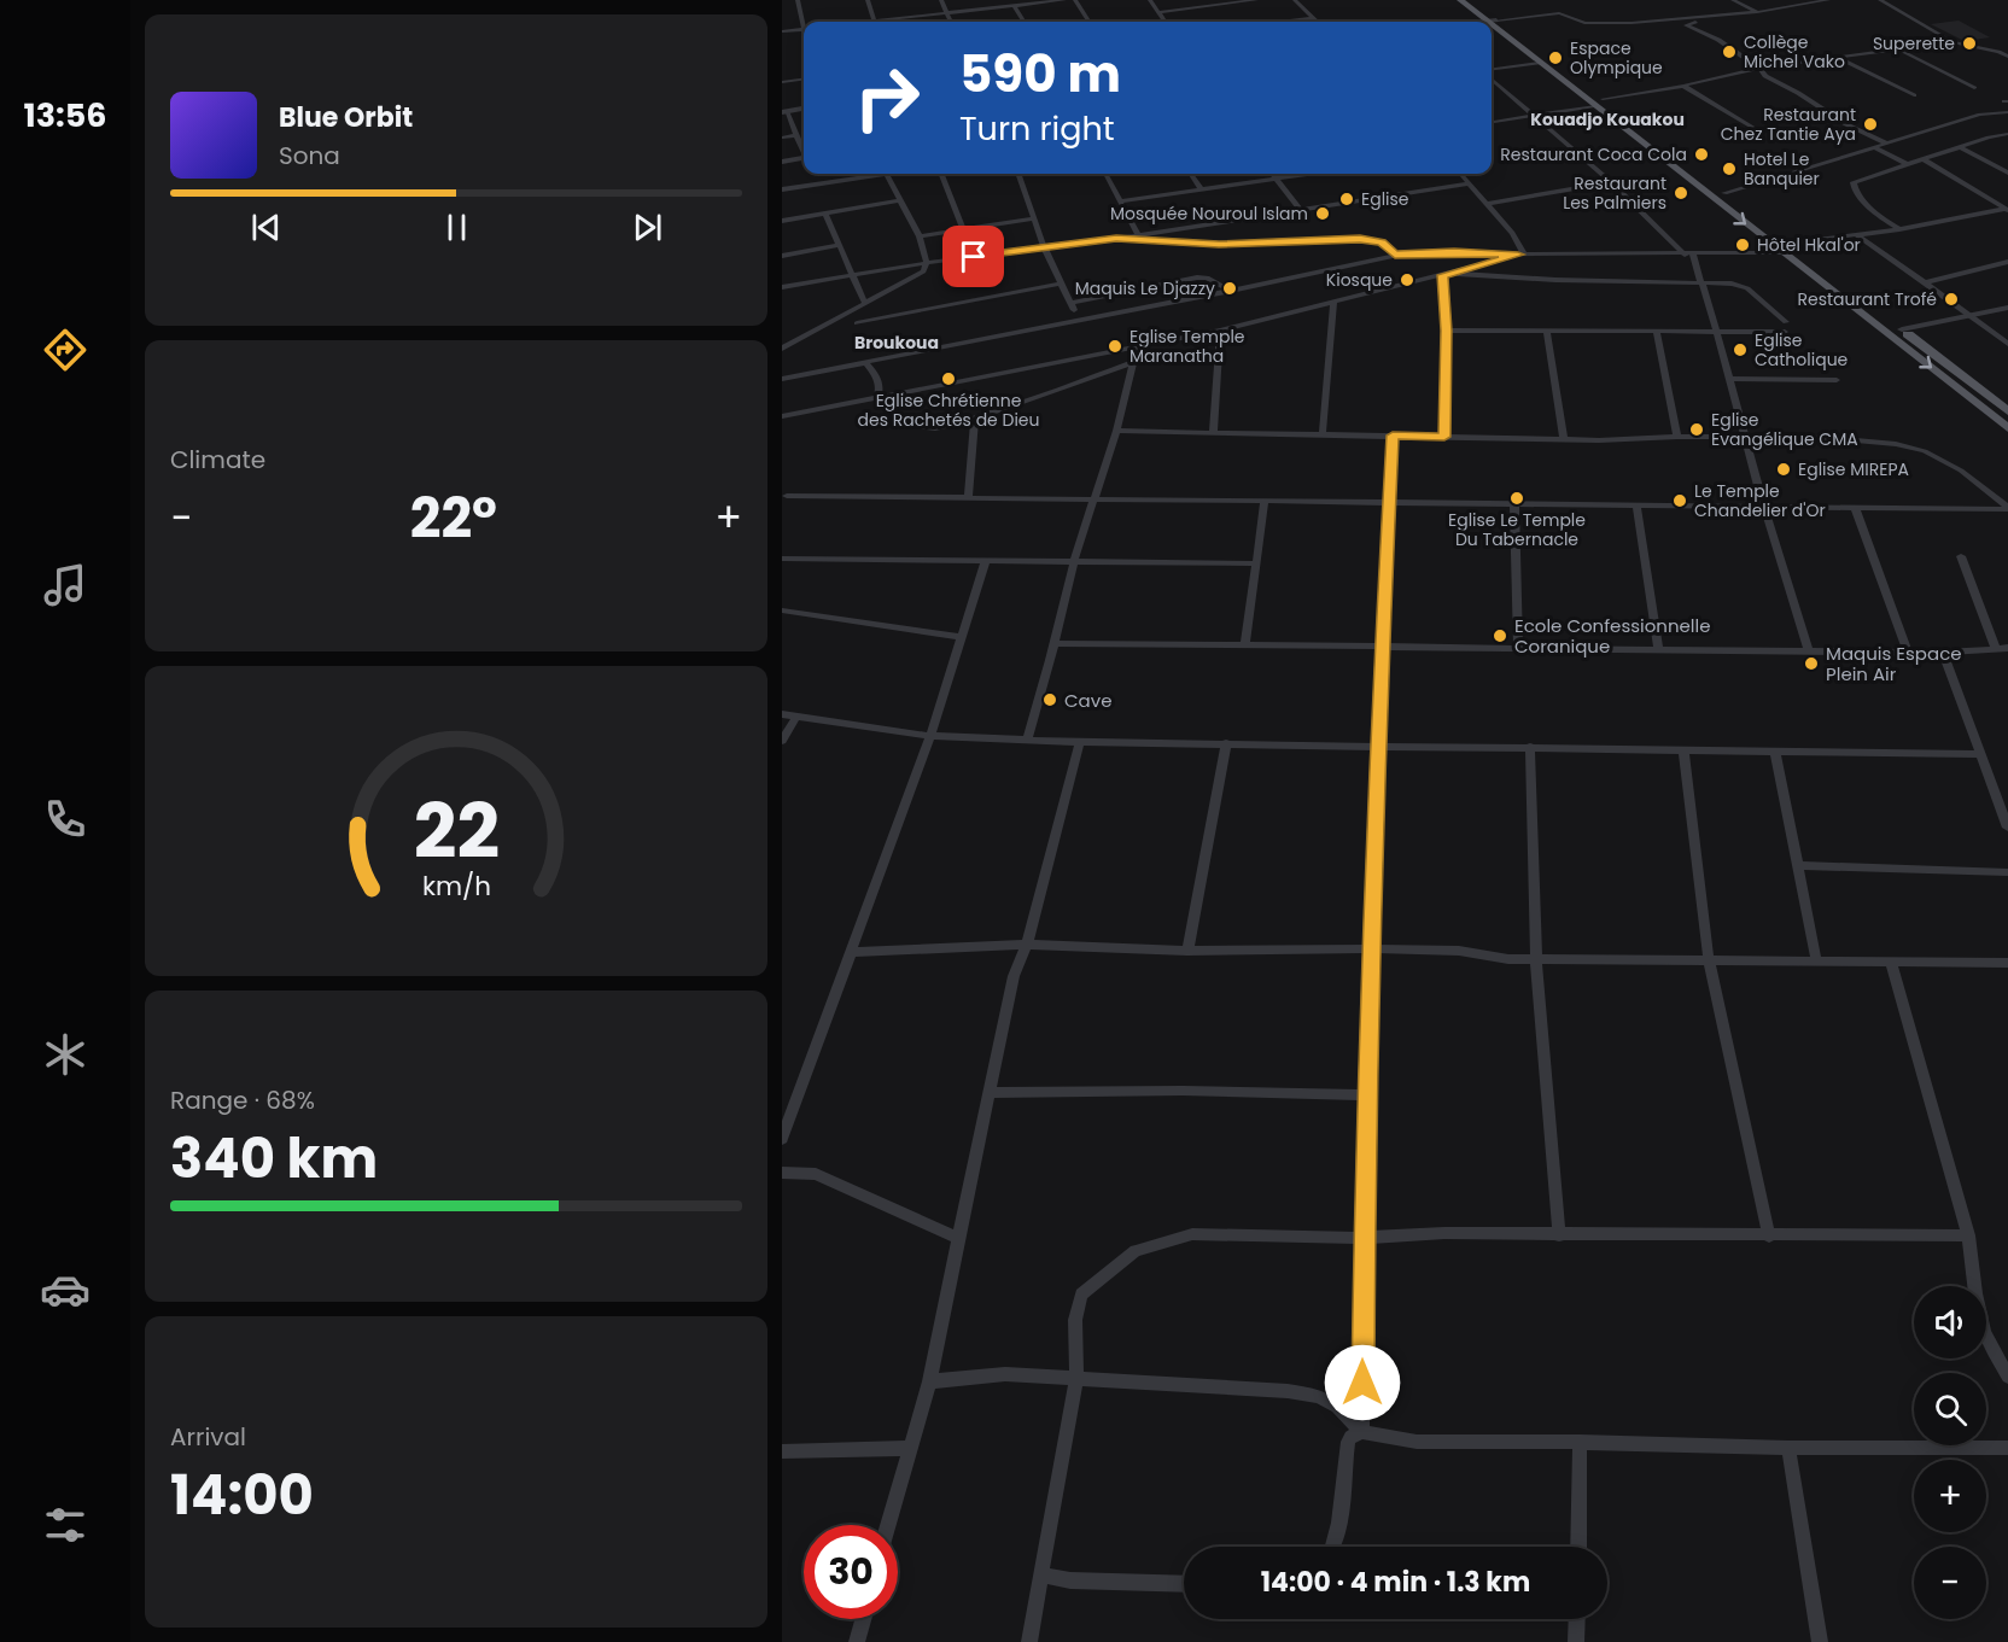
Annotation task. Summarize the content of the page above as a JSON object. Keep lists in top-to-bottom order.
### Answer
{
  "districts": ["Kouadjo Kouakou", "Broukoua"],
  "places": [
    "Superette",
    "Collège Michel Vako",
    "Espace Olympique",
    "Restaurant Chez Tantie Aya",
    "Restaurant Coca Cola",
    "Hotel Le Banquier",
    "Restaurant Les Palmiers",
    "Eglise",
    "Mosquée Nouroul Islam",
    "Hôtel Hkal'or",
    "Kiosque",
    "Maquis Le Djazzy",
    "Restaurant Trofé",
    "Eglise Temple Maranatha",
    "Eglise Catholique",
    "Eglise Chrétienne des Rachetés de Dieu",
    "Eglise Evangélique CMA",
    "Eglise MIREPA",
    "Eglise Le Temple Du Tabernacle",
    "Le Temple Chandelier d'Or",
    "Ecole Confessionnelle Coranique",
    "Maquis Espace Plein Air",
    "Cave"
  ],
  "page": {
    "tabs": "13:56",
    "turn": ["590 m", "Turn right"],
    "song": ["Blue Orbit", "Sona"],
    "tile": [
      "Climate",
      ["Range · 68%", "340 km"],
      ["Arrival", "14:00"]
    ],
    "heat": ["−", "22°", "+"],
    "map_buttons": ["+", "−"],
    "limit": "30",
    "trip": "14:00 · 4 min · 1.3 km",
    "gauge": ["22", "km/h"]
  }
}
